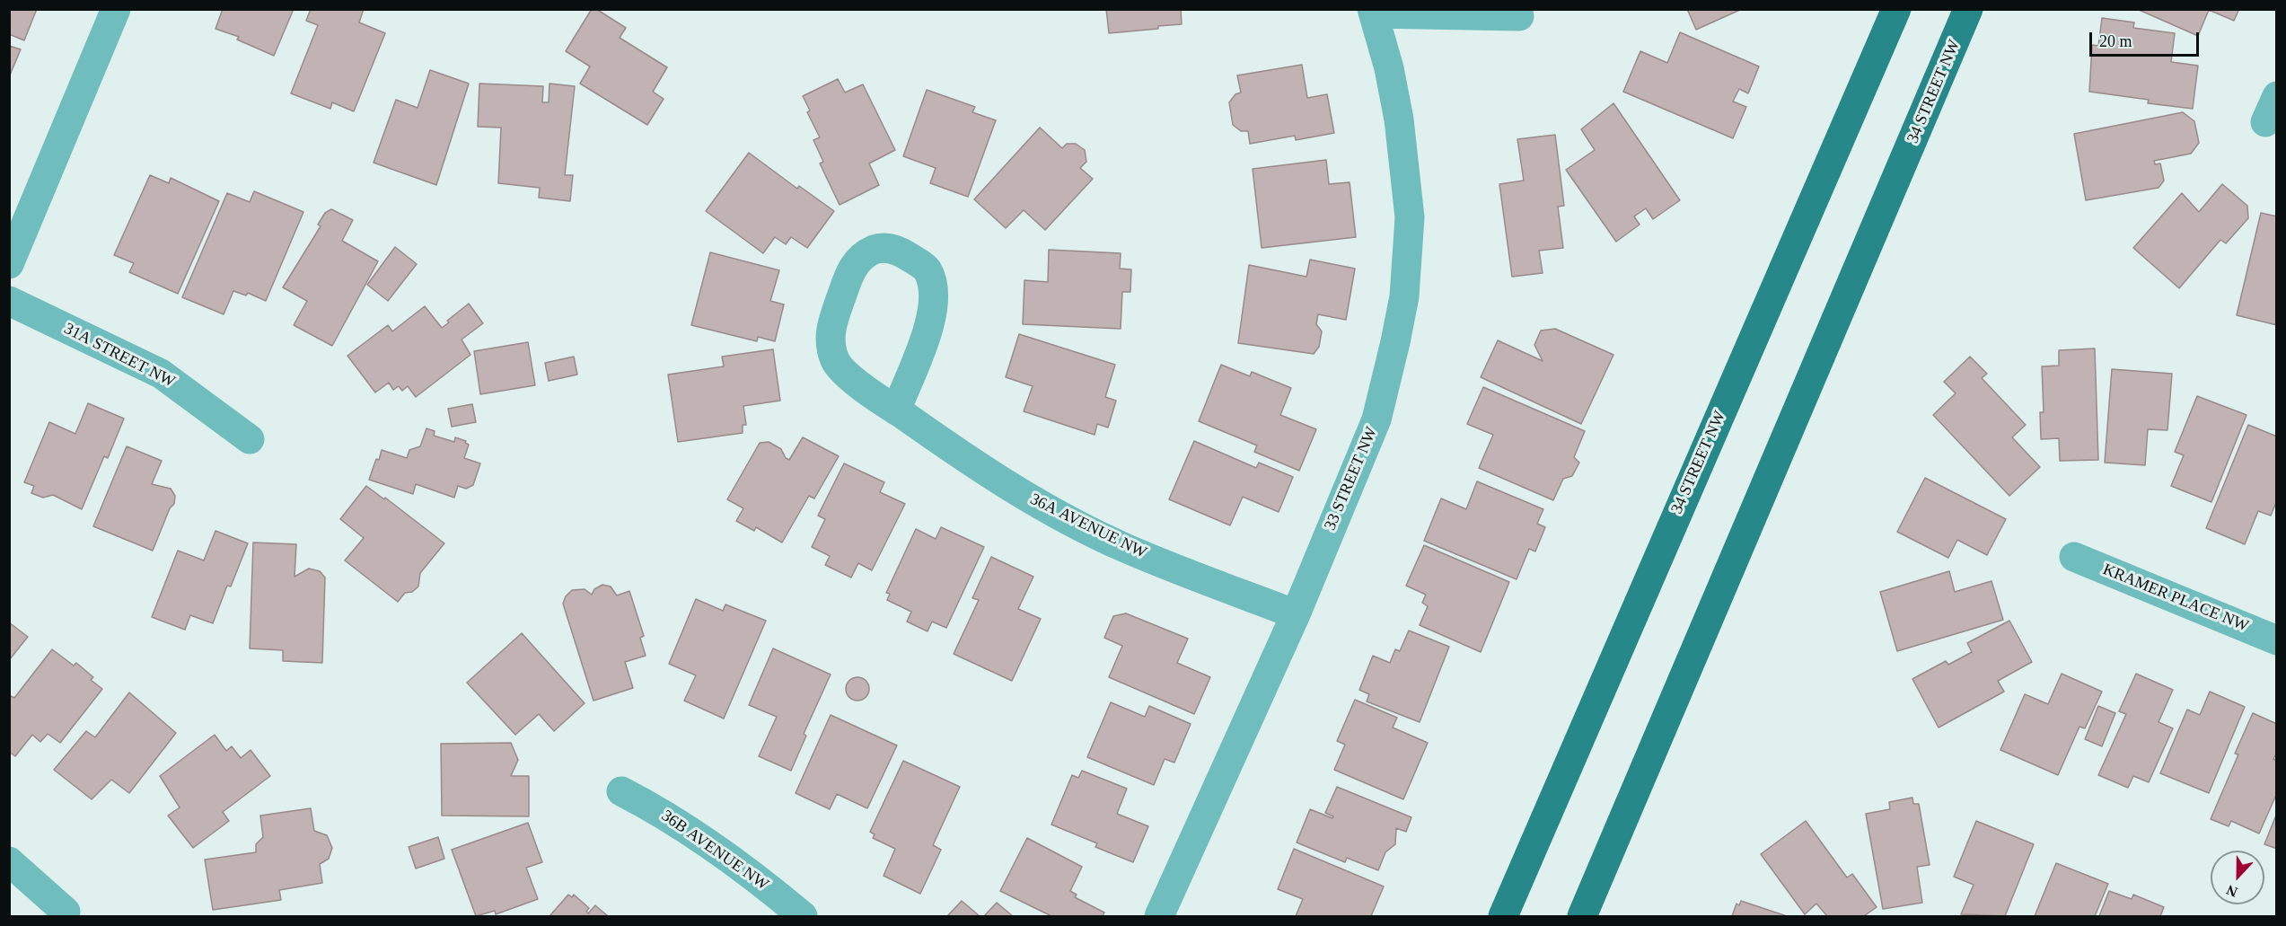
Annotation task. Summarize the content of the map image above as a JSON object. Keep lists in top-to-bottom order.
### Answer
{
  "streets": {
    "main road": ["34 STREET NW"],
    "street": [
      "31A STREET NW",
      "33 STREET NW",
      "36A AVENUE NW",
      "KRAMER PLACE NW",
      "36B AVENUE NW"
    ]
  },
  "crossings": [
    ["33 STREET NW", "36A AVENUE NW"]
  ],
  "scale_bar": "20 m",
  "north": "bottom"
}
